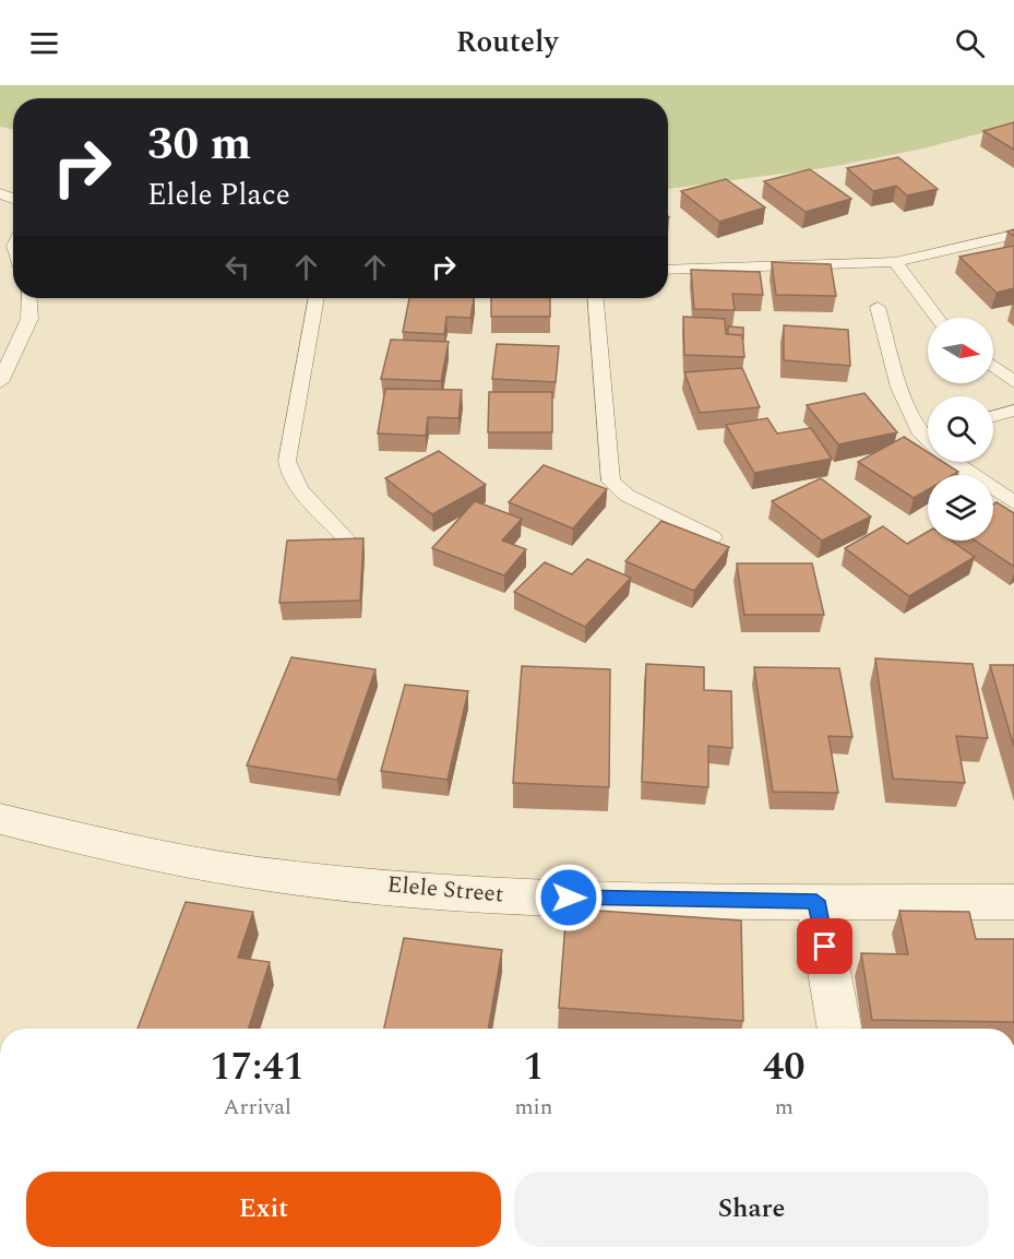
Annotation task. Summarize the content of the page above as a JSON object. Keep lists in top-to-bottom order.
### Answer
{
  "streets": {
    "street": ["Elele Street"]
  },
  "north": "right",
  "page": {
    "header": "Routely",
    "turn": ["30 m", "Elele Place"],
    "eta": [
      "17:41",
      "Arrival",
      "1",
      "min",
      "40",
      "m"
    ],
    "buttons": ["Exit", "Share"]
  }
}
